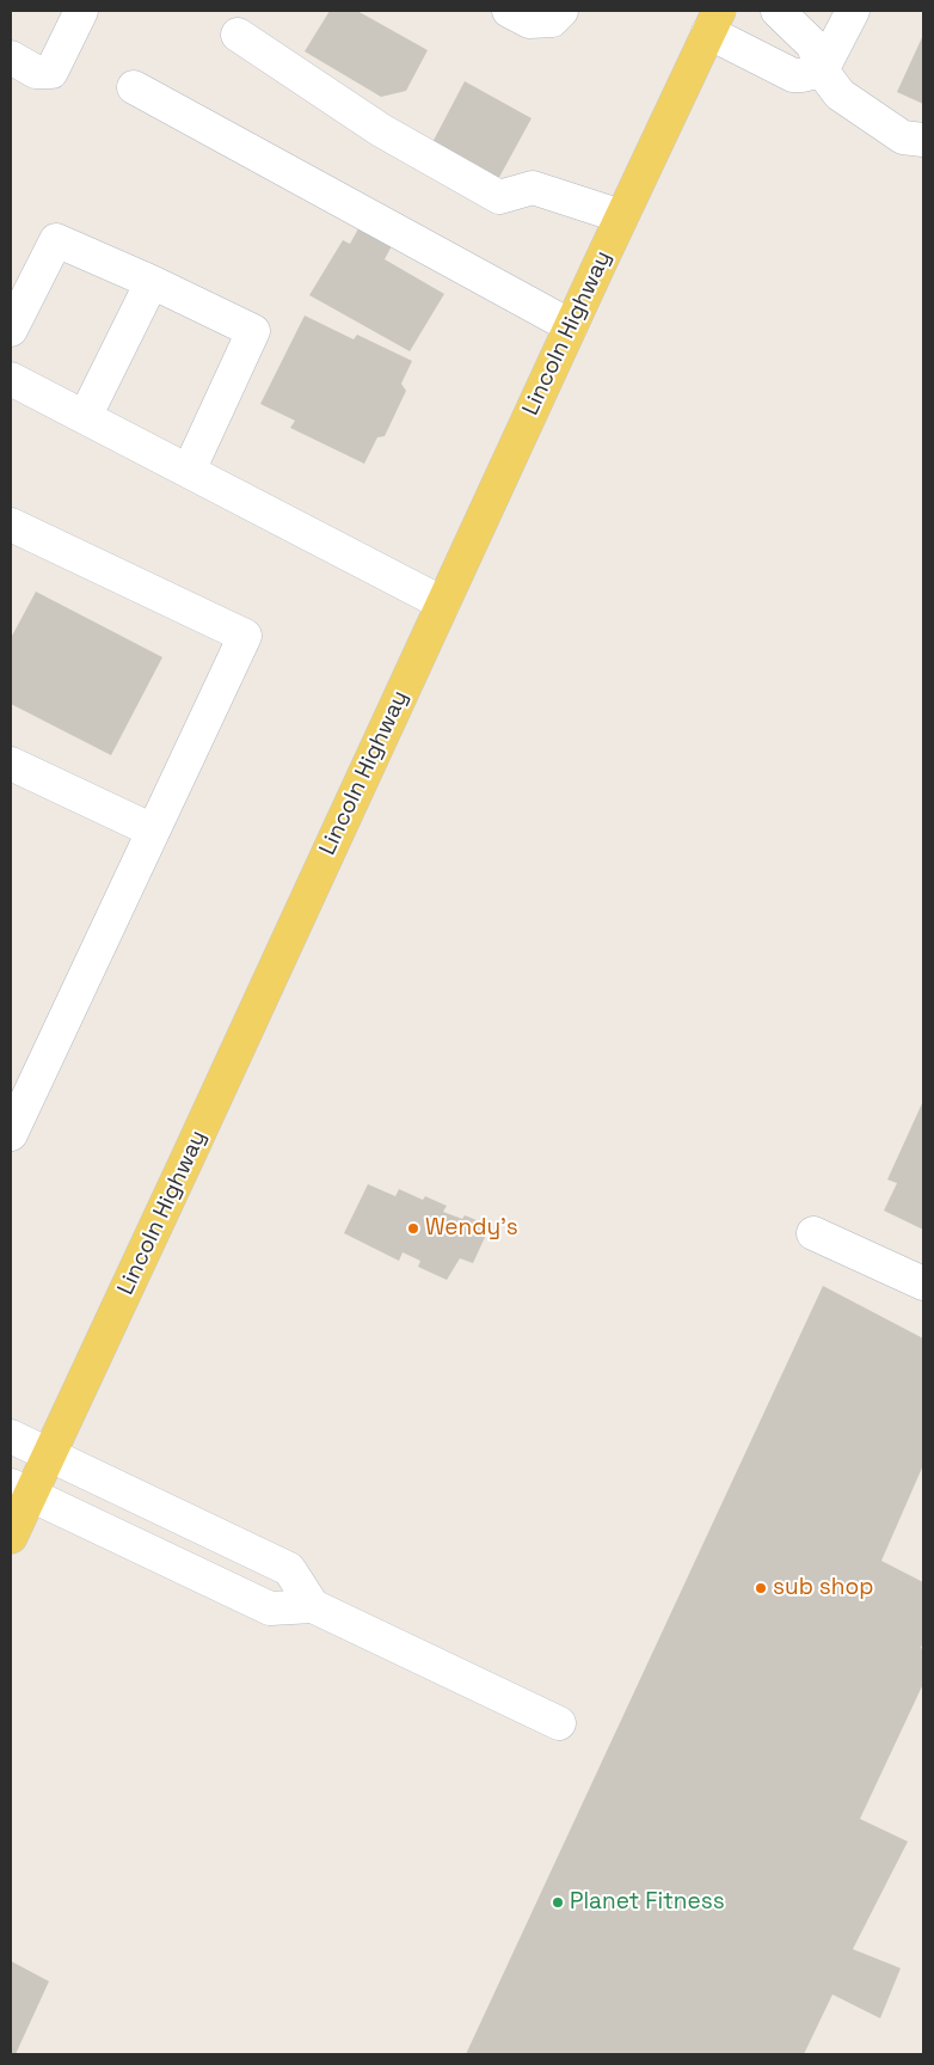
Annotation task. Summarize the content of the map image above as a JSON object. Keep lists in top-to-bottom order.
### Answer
{
  "streets": {
    "main road": ["Lincoln Highway"]
  },
  "places": ["Wendy's", "sub shop", "Planet Fitness"]
}
